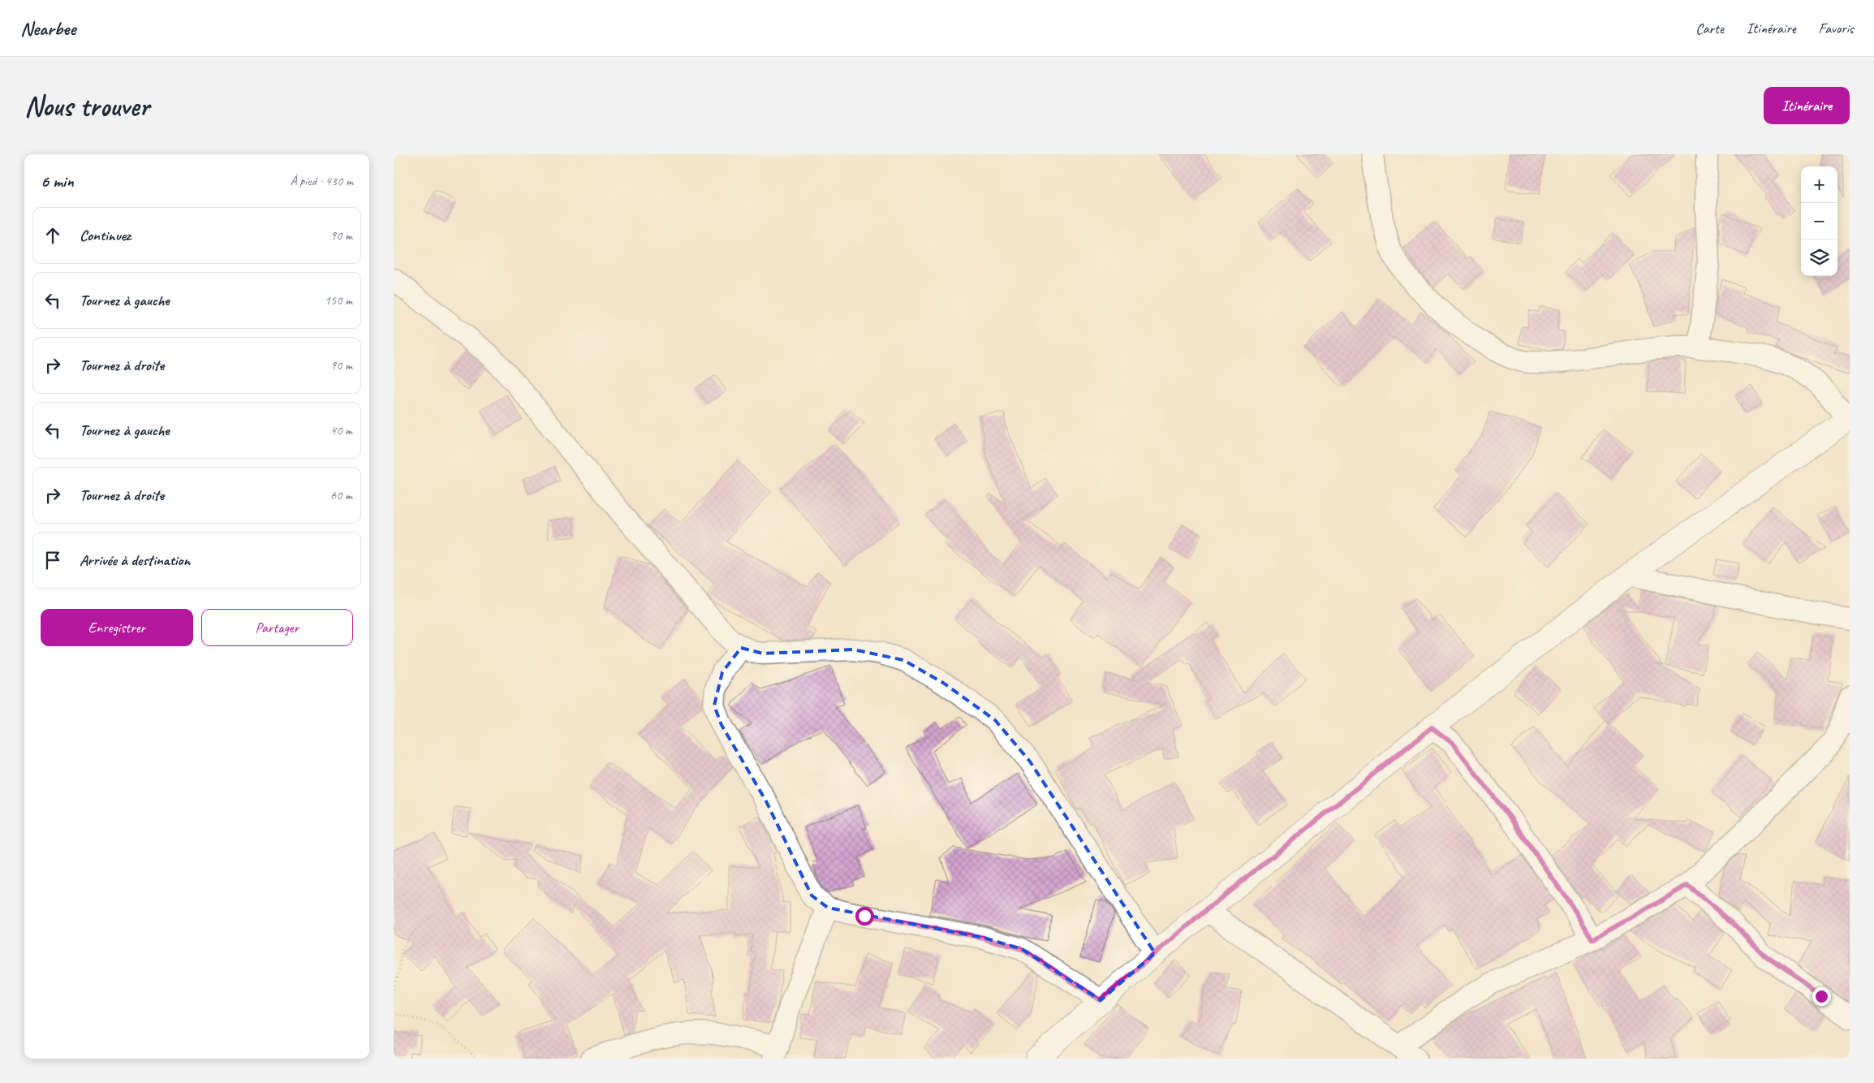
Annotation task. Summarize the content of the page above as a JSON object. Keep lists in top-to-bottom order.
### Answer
{
  "page": {
    "header": "Nearbee",
    "nav": ["Carte", "Itinéraire", "Favoris"],
    "buttons": [
      "Itinéraire",
      ["Enregistrer", "Partager"]
    ],
    "title": "Nous trouver",
    "heading": ["6 min", "À pied · 430 m"],
    "map_buttons": ["+", "−"],
    "list": [
      ["Continuez", "90 m"],
      ["Tournez à gauche", "150 m"],
      ["Tournez à droite", "90 m"],
      ["Tournez à gauche", "40 m"],
      ["Tournez à droite", "60 m"],
      "Arrivée à destination"
    ]
  }
}
